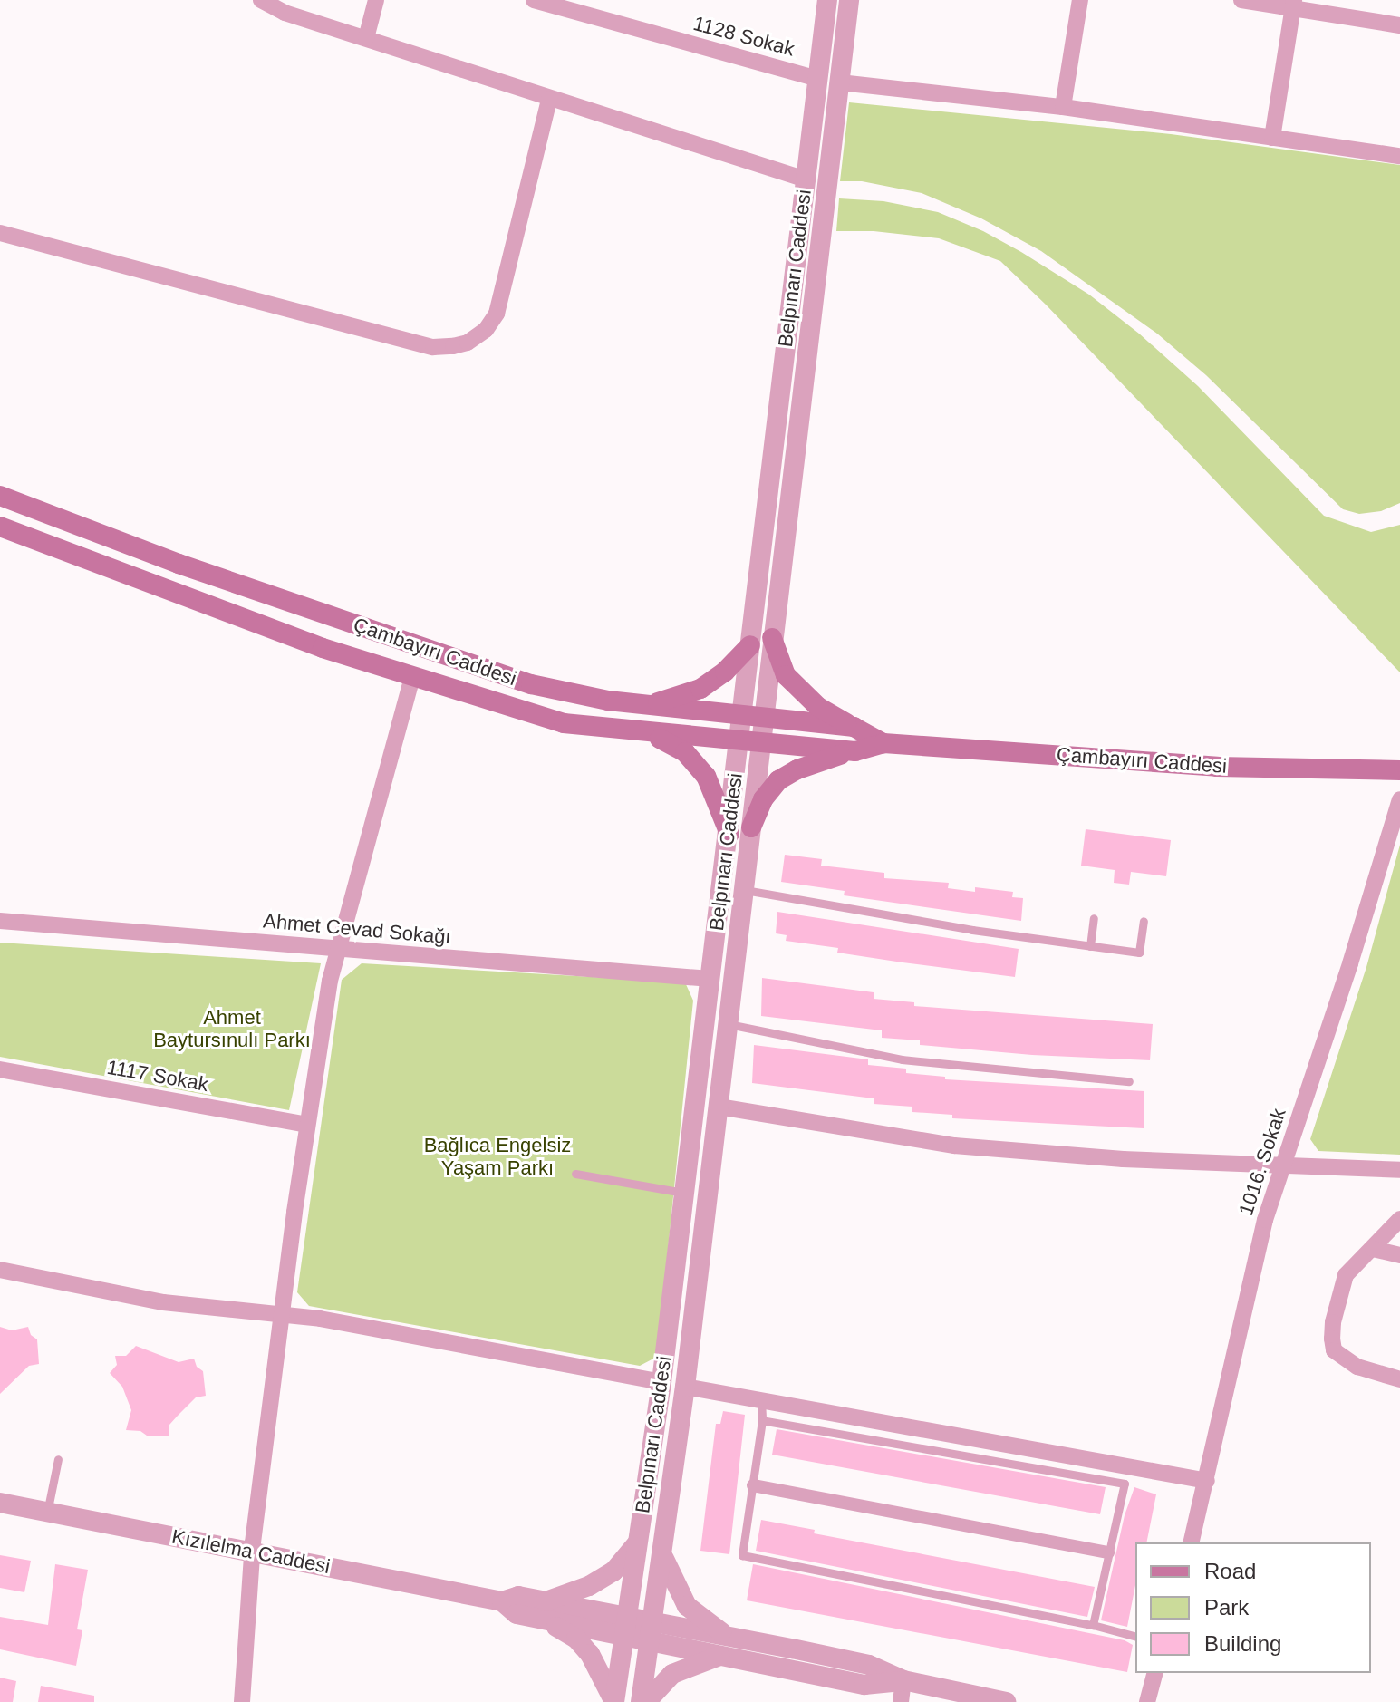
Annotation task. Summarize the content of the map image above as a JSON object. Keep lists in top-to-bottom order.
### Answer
{
  "streets": {
    "main road": ["Çambayırı Caddesi"],
    "street": [
      "1128 Sokak",
      "Belpınarı Caddesi",
      "Ahmet Cevad Sokağı",
      "1117 Sokak",
      "1016. Sokak",
      "Kızılelma Caddesi"
    ]
  },
  "crossings": [
    ["1128 Sokak", "Belpınarı Caddesi"],
    ["Belpınarı Caddesi", "Çambayırı Caddesi"],
    ["Belpınarı Caddesi", "Ahmet Cevad Sokağı"],
    ["Belpınarı Caddesi", "Kızılelma Caddesi"]
  ],
  "parks": ["Ahmet Baytursınulı Parkı", "Bağlıca Engelsiz Yaşam Parkı"],
  "legend": ["Road", "Park", "Building"]
}
